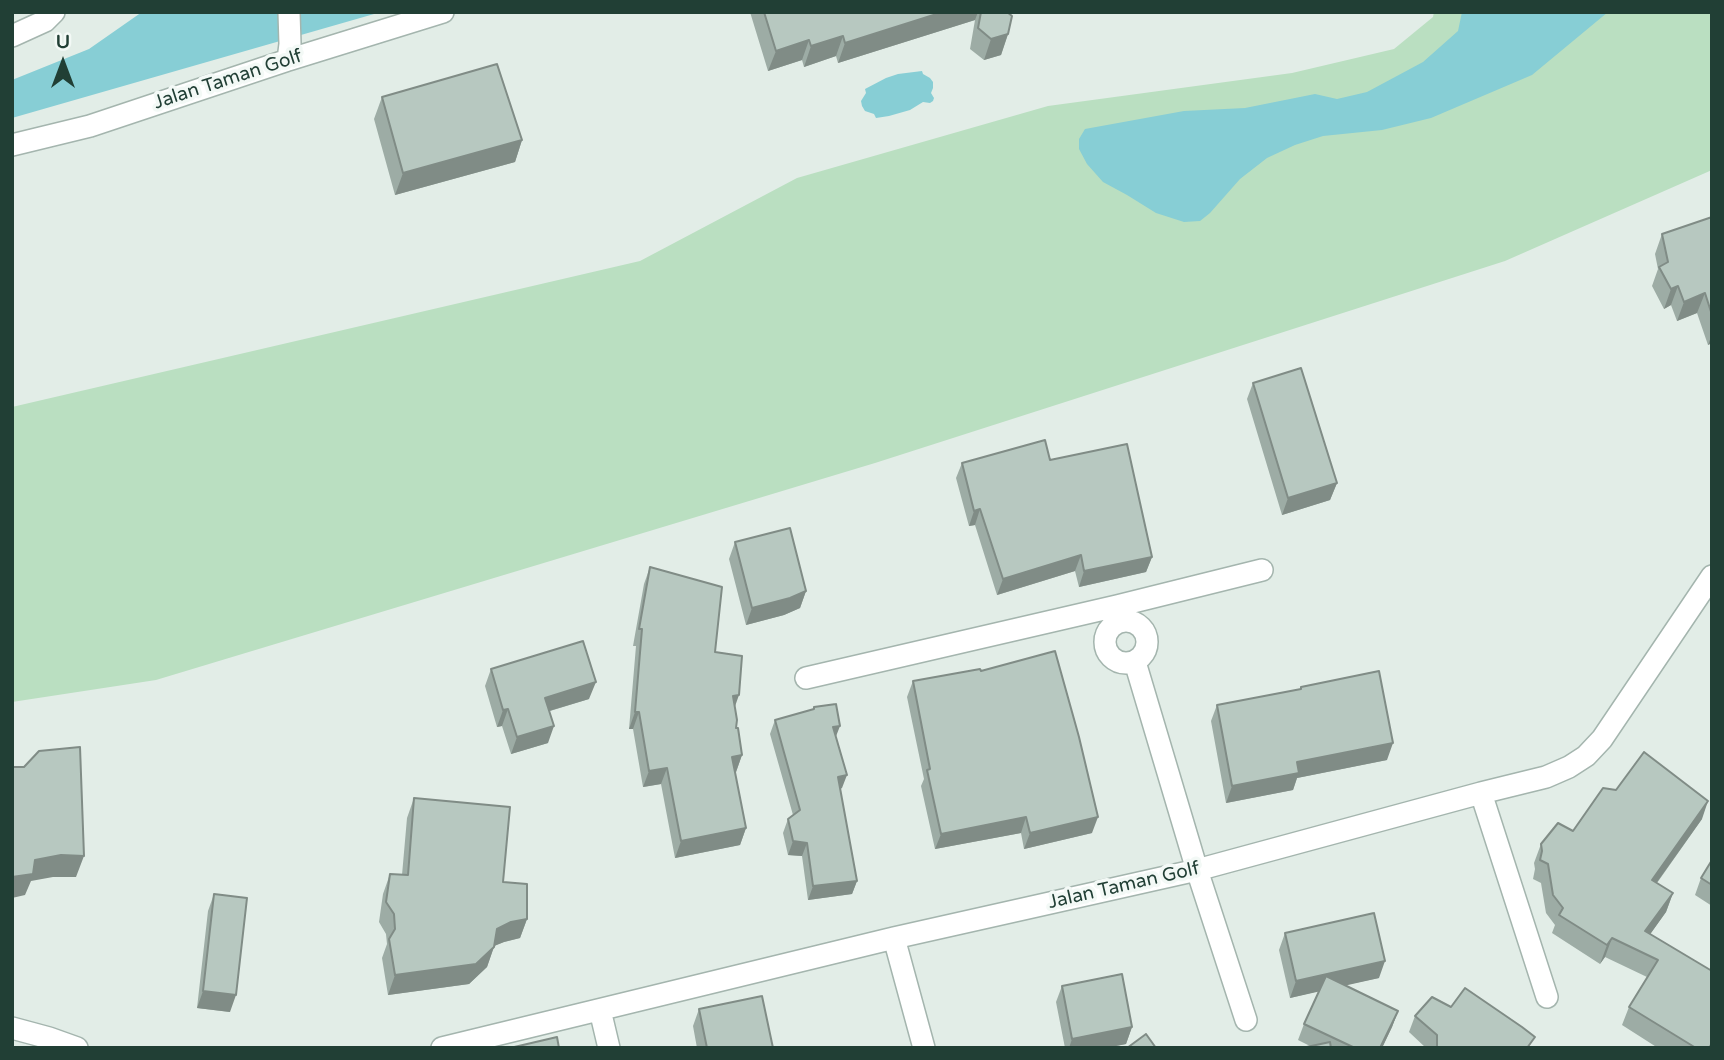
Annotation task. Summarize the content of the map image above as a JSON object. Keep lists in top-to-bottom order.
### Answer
{
  "streets": {
    "street": ["Jalan Taman Golf"]
  },
  "north": "top"
}
